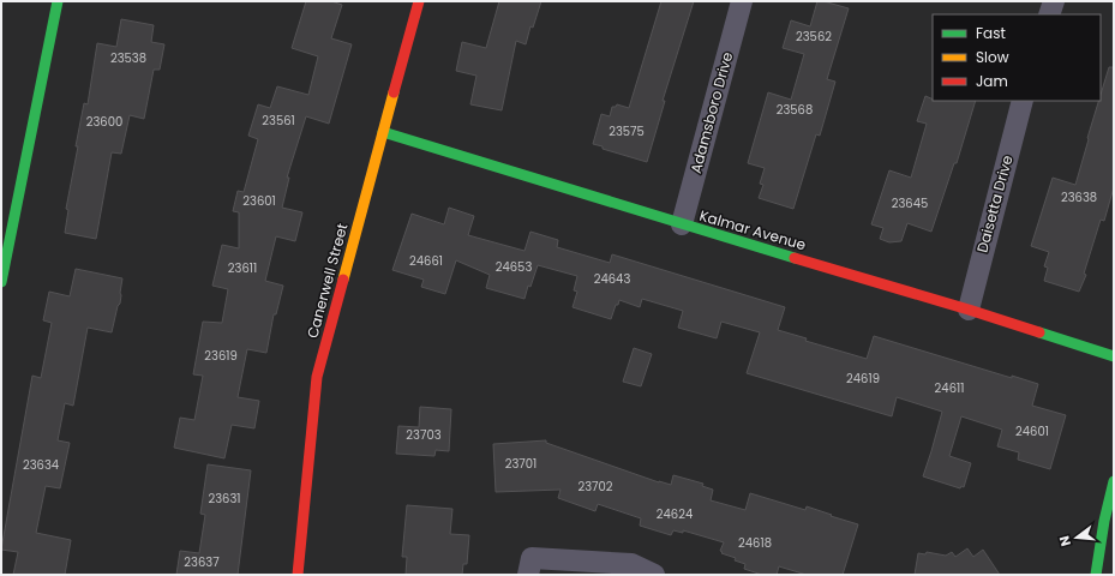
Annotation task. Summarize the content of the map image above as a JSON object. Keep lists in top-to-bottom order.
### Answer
{
  "streets": {
    "street": [
      "Adamsboro Drive",
      "Daisetta Drive",
      "Kalmar Avenue",
      "Canerwell Street"
    ]
  },
  "crossings": [
    ["Adamsboro Drive", "Kalmar Avenue"],
    ["Daisetta Drive", "Kalmar Avenue"],
    ["Kalmar Avenue", "Canerwell Street"]
  ],
  "house_numbers": [
    "23562",
    "23538",
    "23568",
    "23561",
    "23600",
    "23575",
    "23638",
    "23601",
    "23645",
    "24661",
    "24653",
    "23611",
    "24643",
    "23619",
    "24619",
    "24611",
    "24601",
    "23703",
    "23701",
    "23634",
    "23702",
    "23631",
    "24624",
    "24618",
    "23637"
  ],
  "legend": ["Fast", "Slow", "Jam"],
  "north": "left"
}
